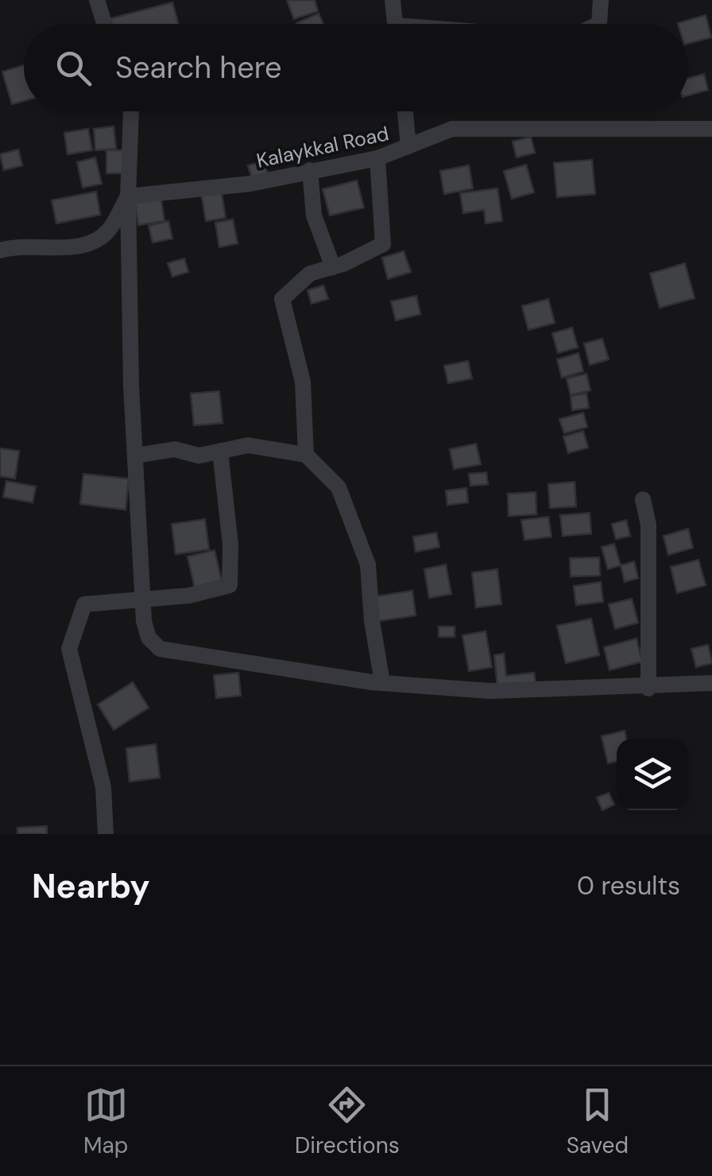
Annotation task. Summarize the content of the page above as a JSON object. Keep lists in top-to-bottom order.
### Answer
{
  "streets": {
    "street": ["Kalaykkal Road"]
  },
  "page": {
    "search": "Search here",
    "heading": ["Nearby", "0 results"],
    "nav": ["Map", "Directions", "Saved"]
  }
}
